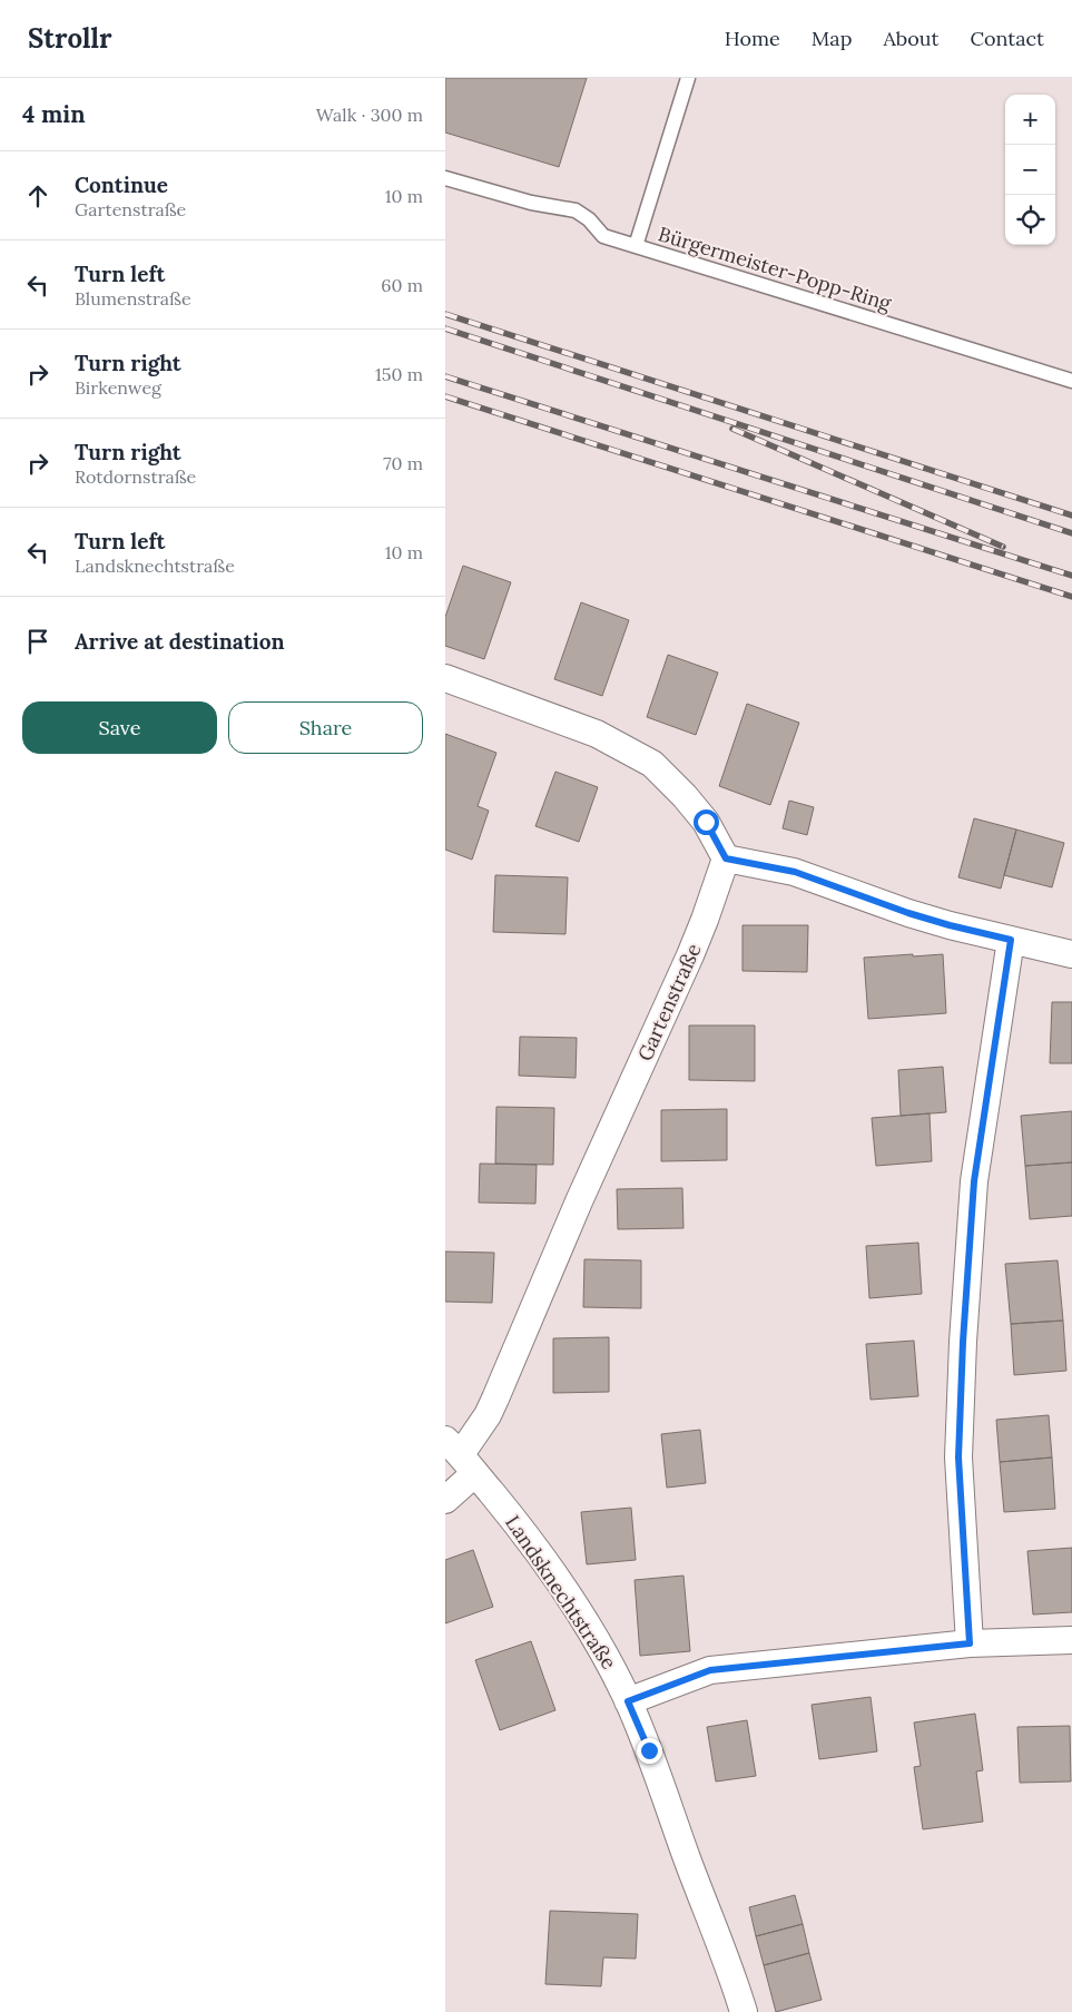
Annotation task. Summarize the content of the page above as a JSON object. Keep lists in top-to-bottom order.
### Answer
{
  "streets": {
    "street": ["Gartenstraße", "Landsknechtstraße"],
    "lane": ["Bürgermeister-Popp-Ring"]
  },
  "crossings": [
    ["Gartenstraße", "Landsknechtstraße"]
  ],
  "page": {
    "header": "Strollr",
    "nav": [
      "Home",
      "Map",
      "About",
      "Contact"
    ],
    "heading": ["4 min", "Walk · 300 m"],
    "map_buttons": ["+", "−"],
    "list": [
      ["Continue", "Gartenstraße", "10 m"],
      ["Turn left", "Blumenstraße", "60 m"],
      ["Turn right", "Birkenweg", "150 m"],
      ["Turn right", "Rotdornstraße", "70 m"],
      ["Turn left", "Landsknechtstraße", "10 m"],
      "Arrive at destination"
    ],
    "buttons": ["Save", "Share"]
  }
}
